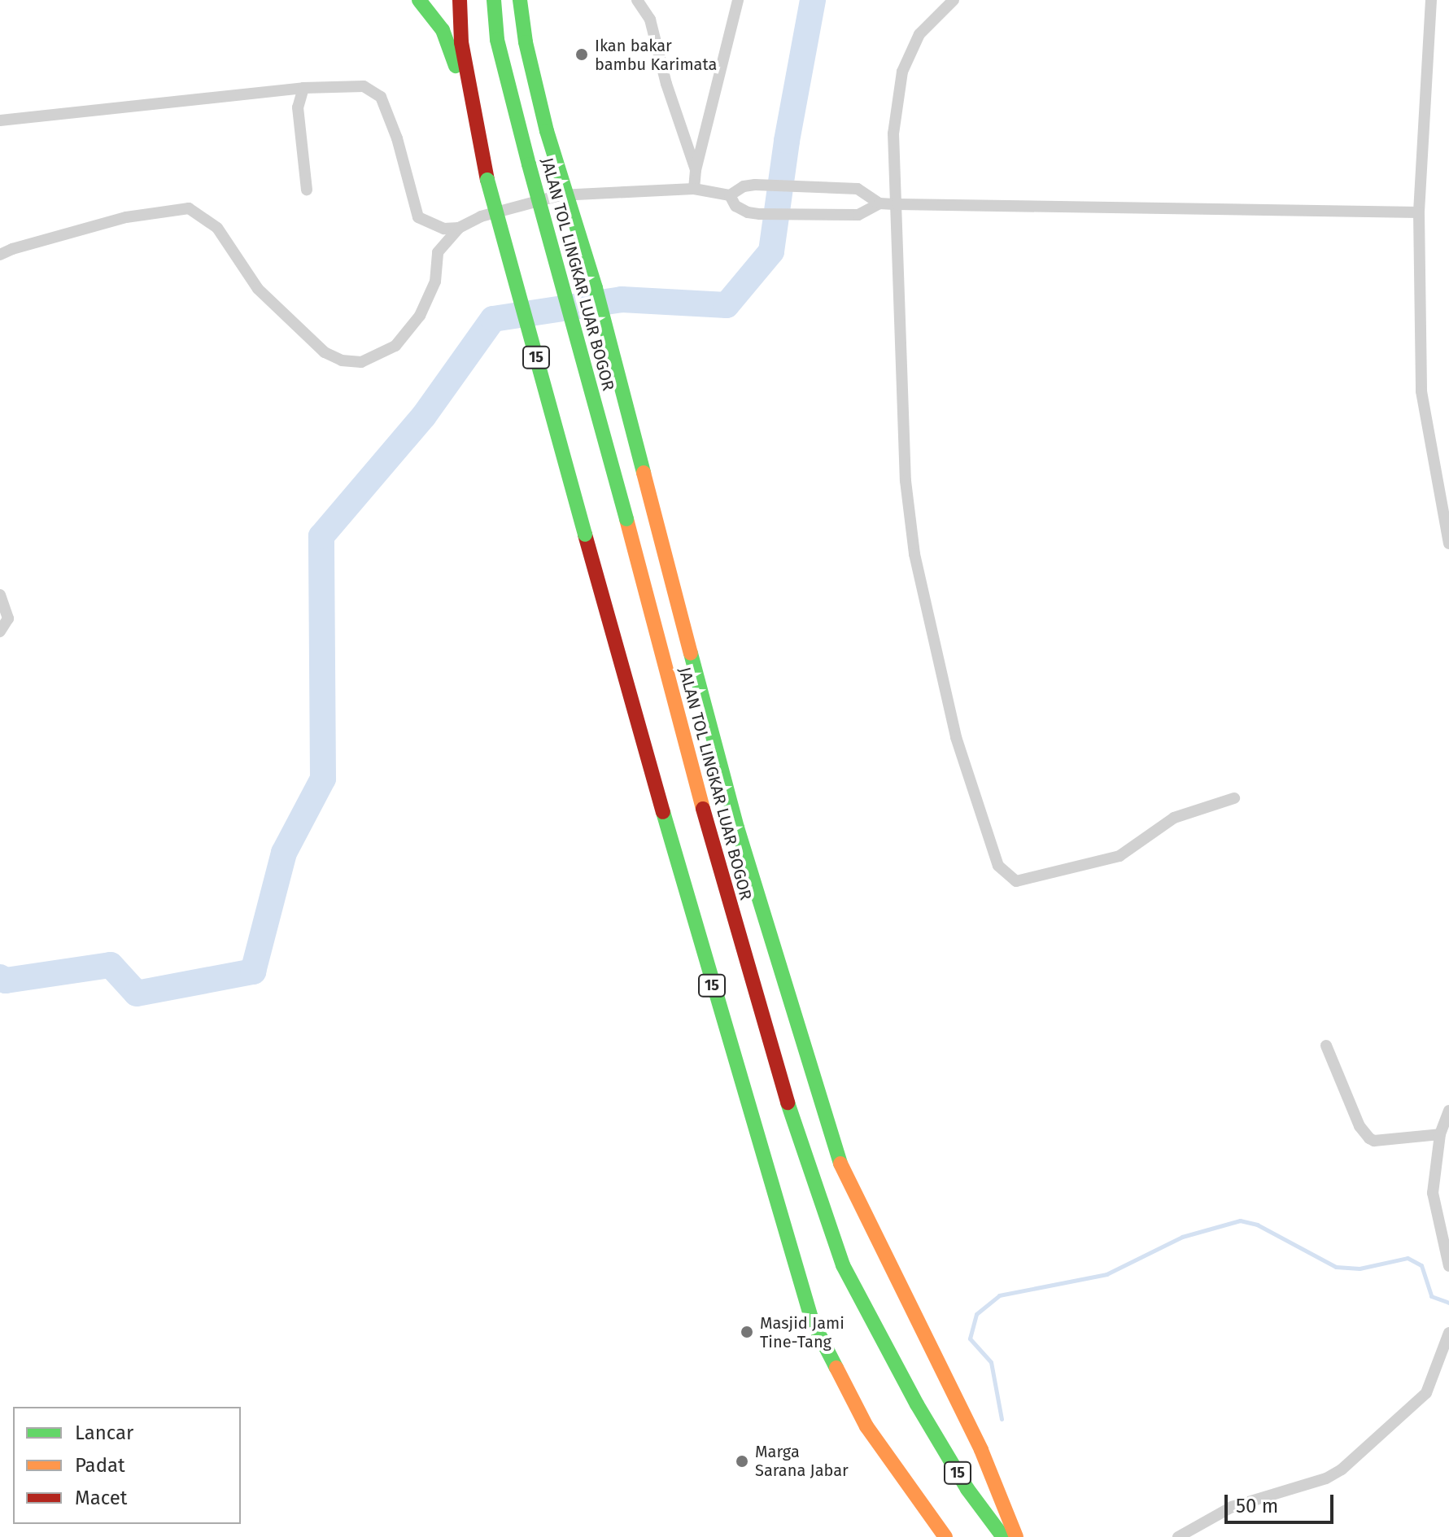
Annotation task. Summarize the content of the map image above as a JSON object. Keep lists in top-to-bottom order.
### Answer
{
  "streets": {
    "highway": ["JALAN TOL LINGKAR LUAR BOGOR", "15"]
  },
  "places": ["Ikan bakar bambu Karimata", "Masjid Jami Tine-Tang", "Marga Sarana Jabar"],
  "legend": ["Lancar", "Padat", "Macet"],
  "scale_bar": "50 m"
}
